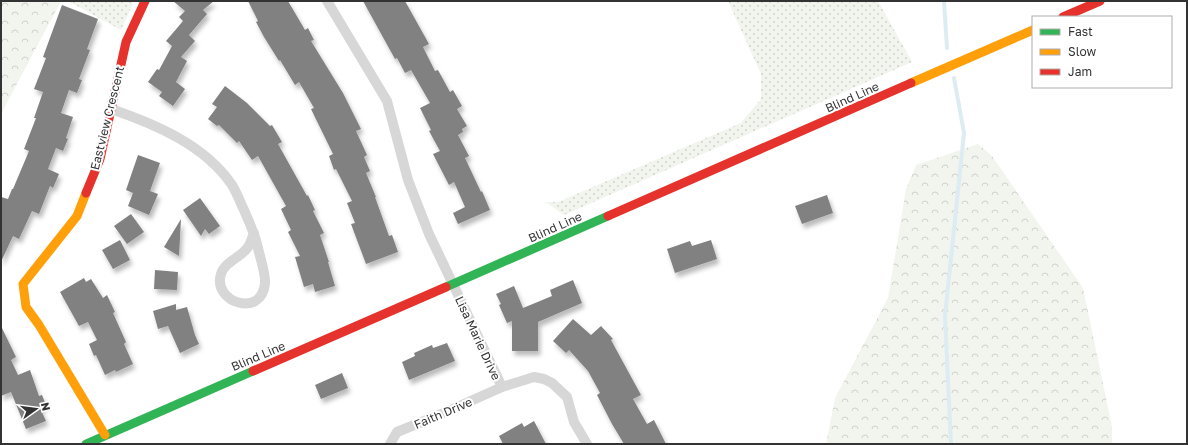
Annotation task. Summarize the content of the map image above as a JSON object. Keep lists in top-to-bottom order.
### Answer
{
  "streets": {
    "street": [
      "Blind Line",
      "Eastview Crescent",
      "Lisa Marie Drive",
      "Faith Drive"
    ]
  },
  "crossings": [
    ["Blind Line", "Eastview Crescent"],
    ["Blind Line", "Lisa Marie Drive"],
    ["Lisa Marie Drive", "Faith Drive"]
  ],
  "legend": ["Fast", "Slow", "Jam"],
  "north": "right"
}
